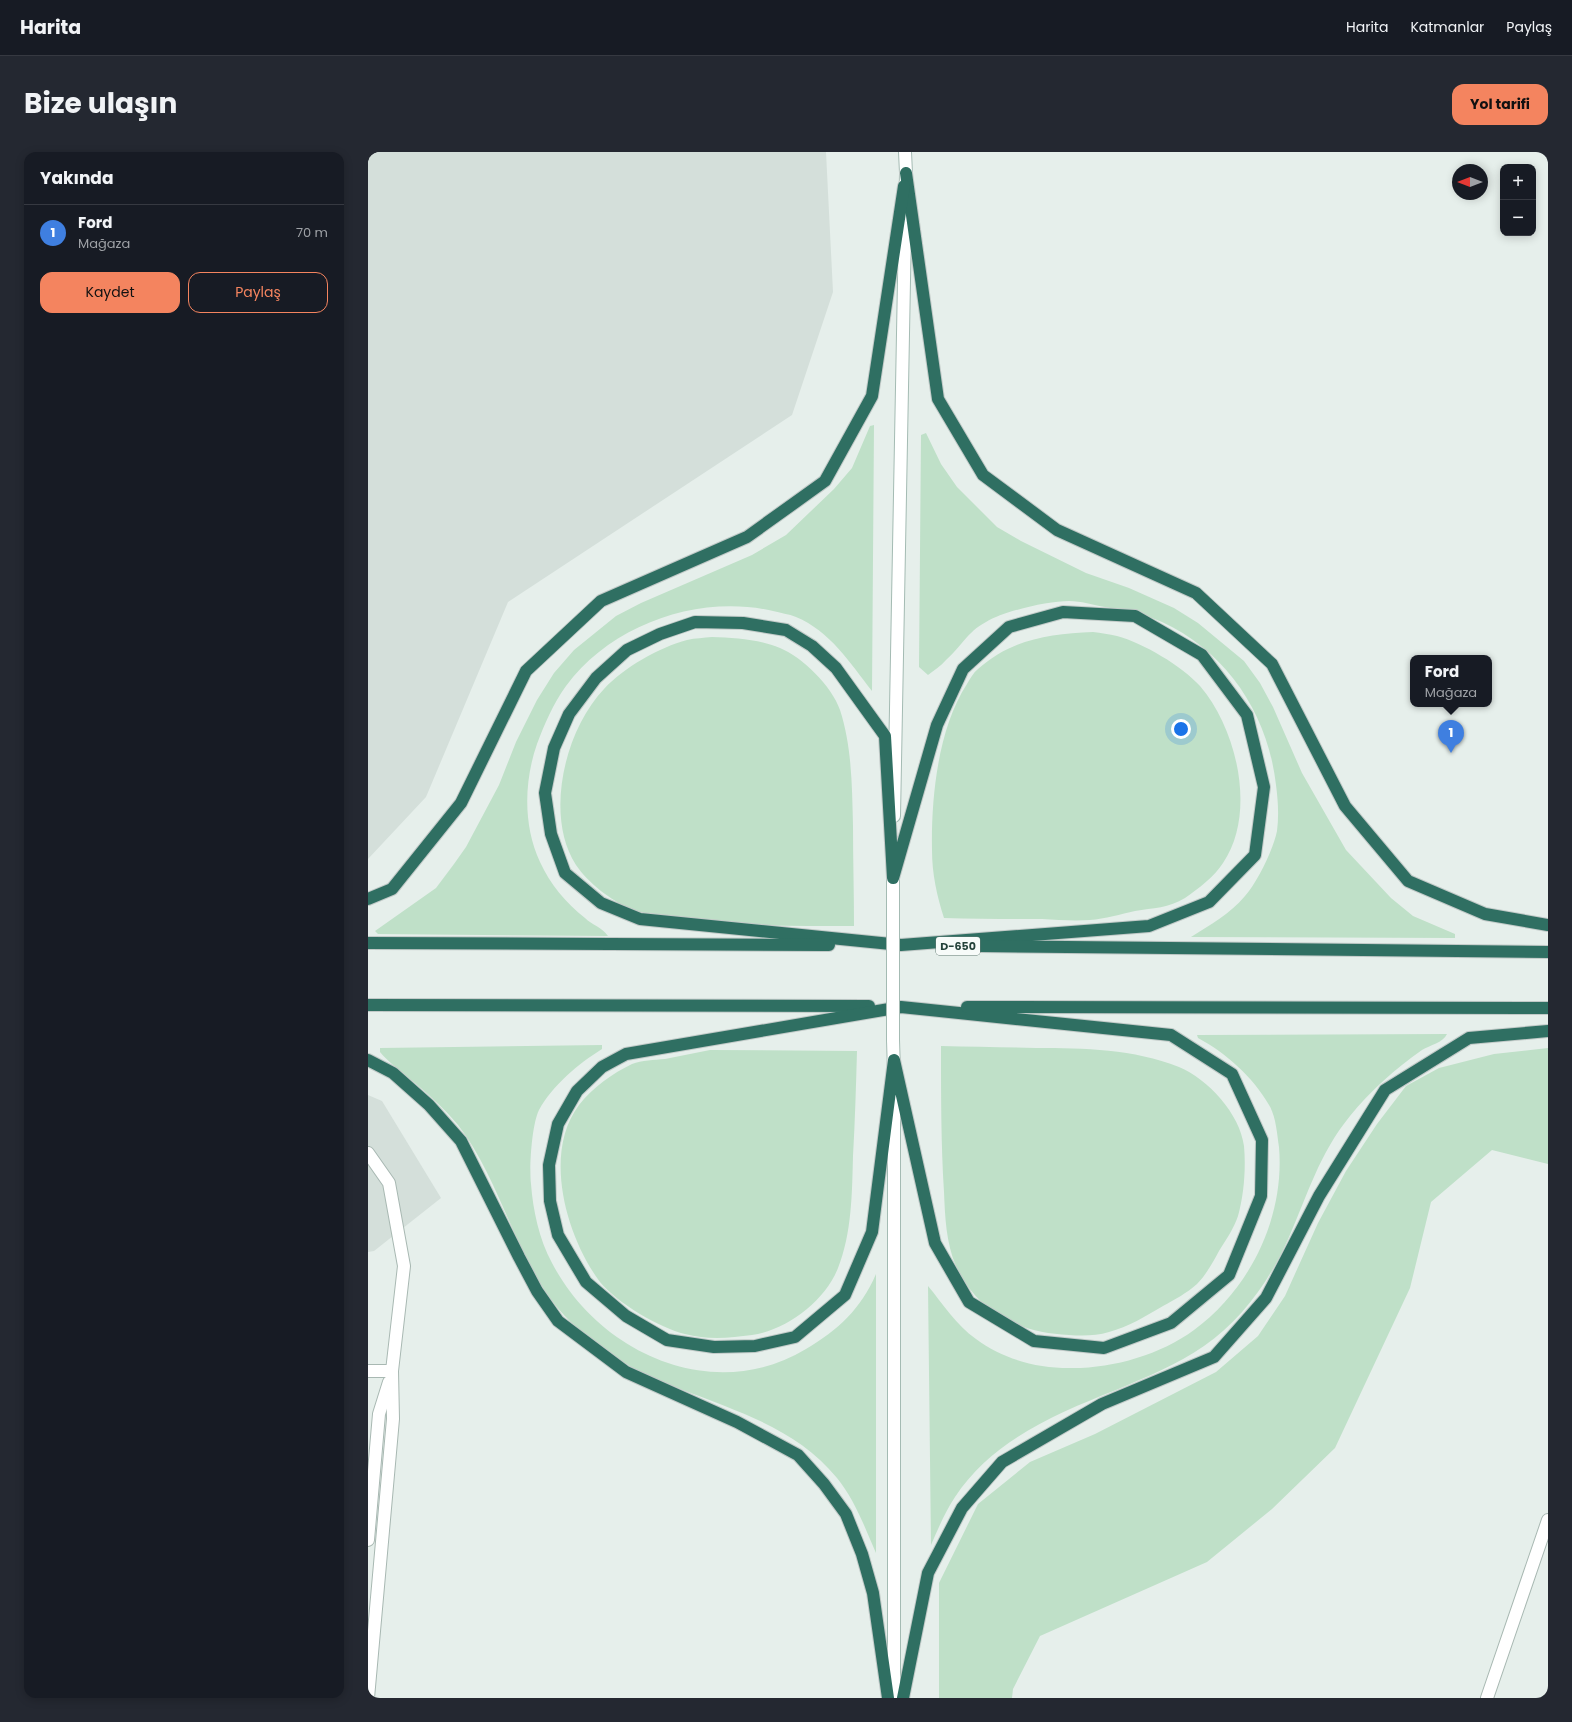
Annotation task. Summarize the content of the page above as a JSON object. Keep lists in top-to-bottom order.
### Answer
{
  "streets": {
    "highway": ["D-650"]
  },
  "north": "left",
  "page": {
    "header": "Harita",
    "nav": ["Harita", "Katmanlar", "Paylaş"],
    "title": "Bize ulaşın",
    "buttons": [
      "Yol tarifi",
      ["Kaydet", "Paylaş"]
    ],
    "heading": "Yakında",
    "map_buttons": ["+", "−"],
    "list": [
      {
        "mark": "1",
        "name": "Ford",
        "note": "Mağaza",
        "value": "70 m"
      }
    ],
    "popup": ["Ford", "Mağaza"],
    "pins": "1"
  }
}
